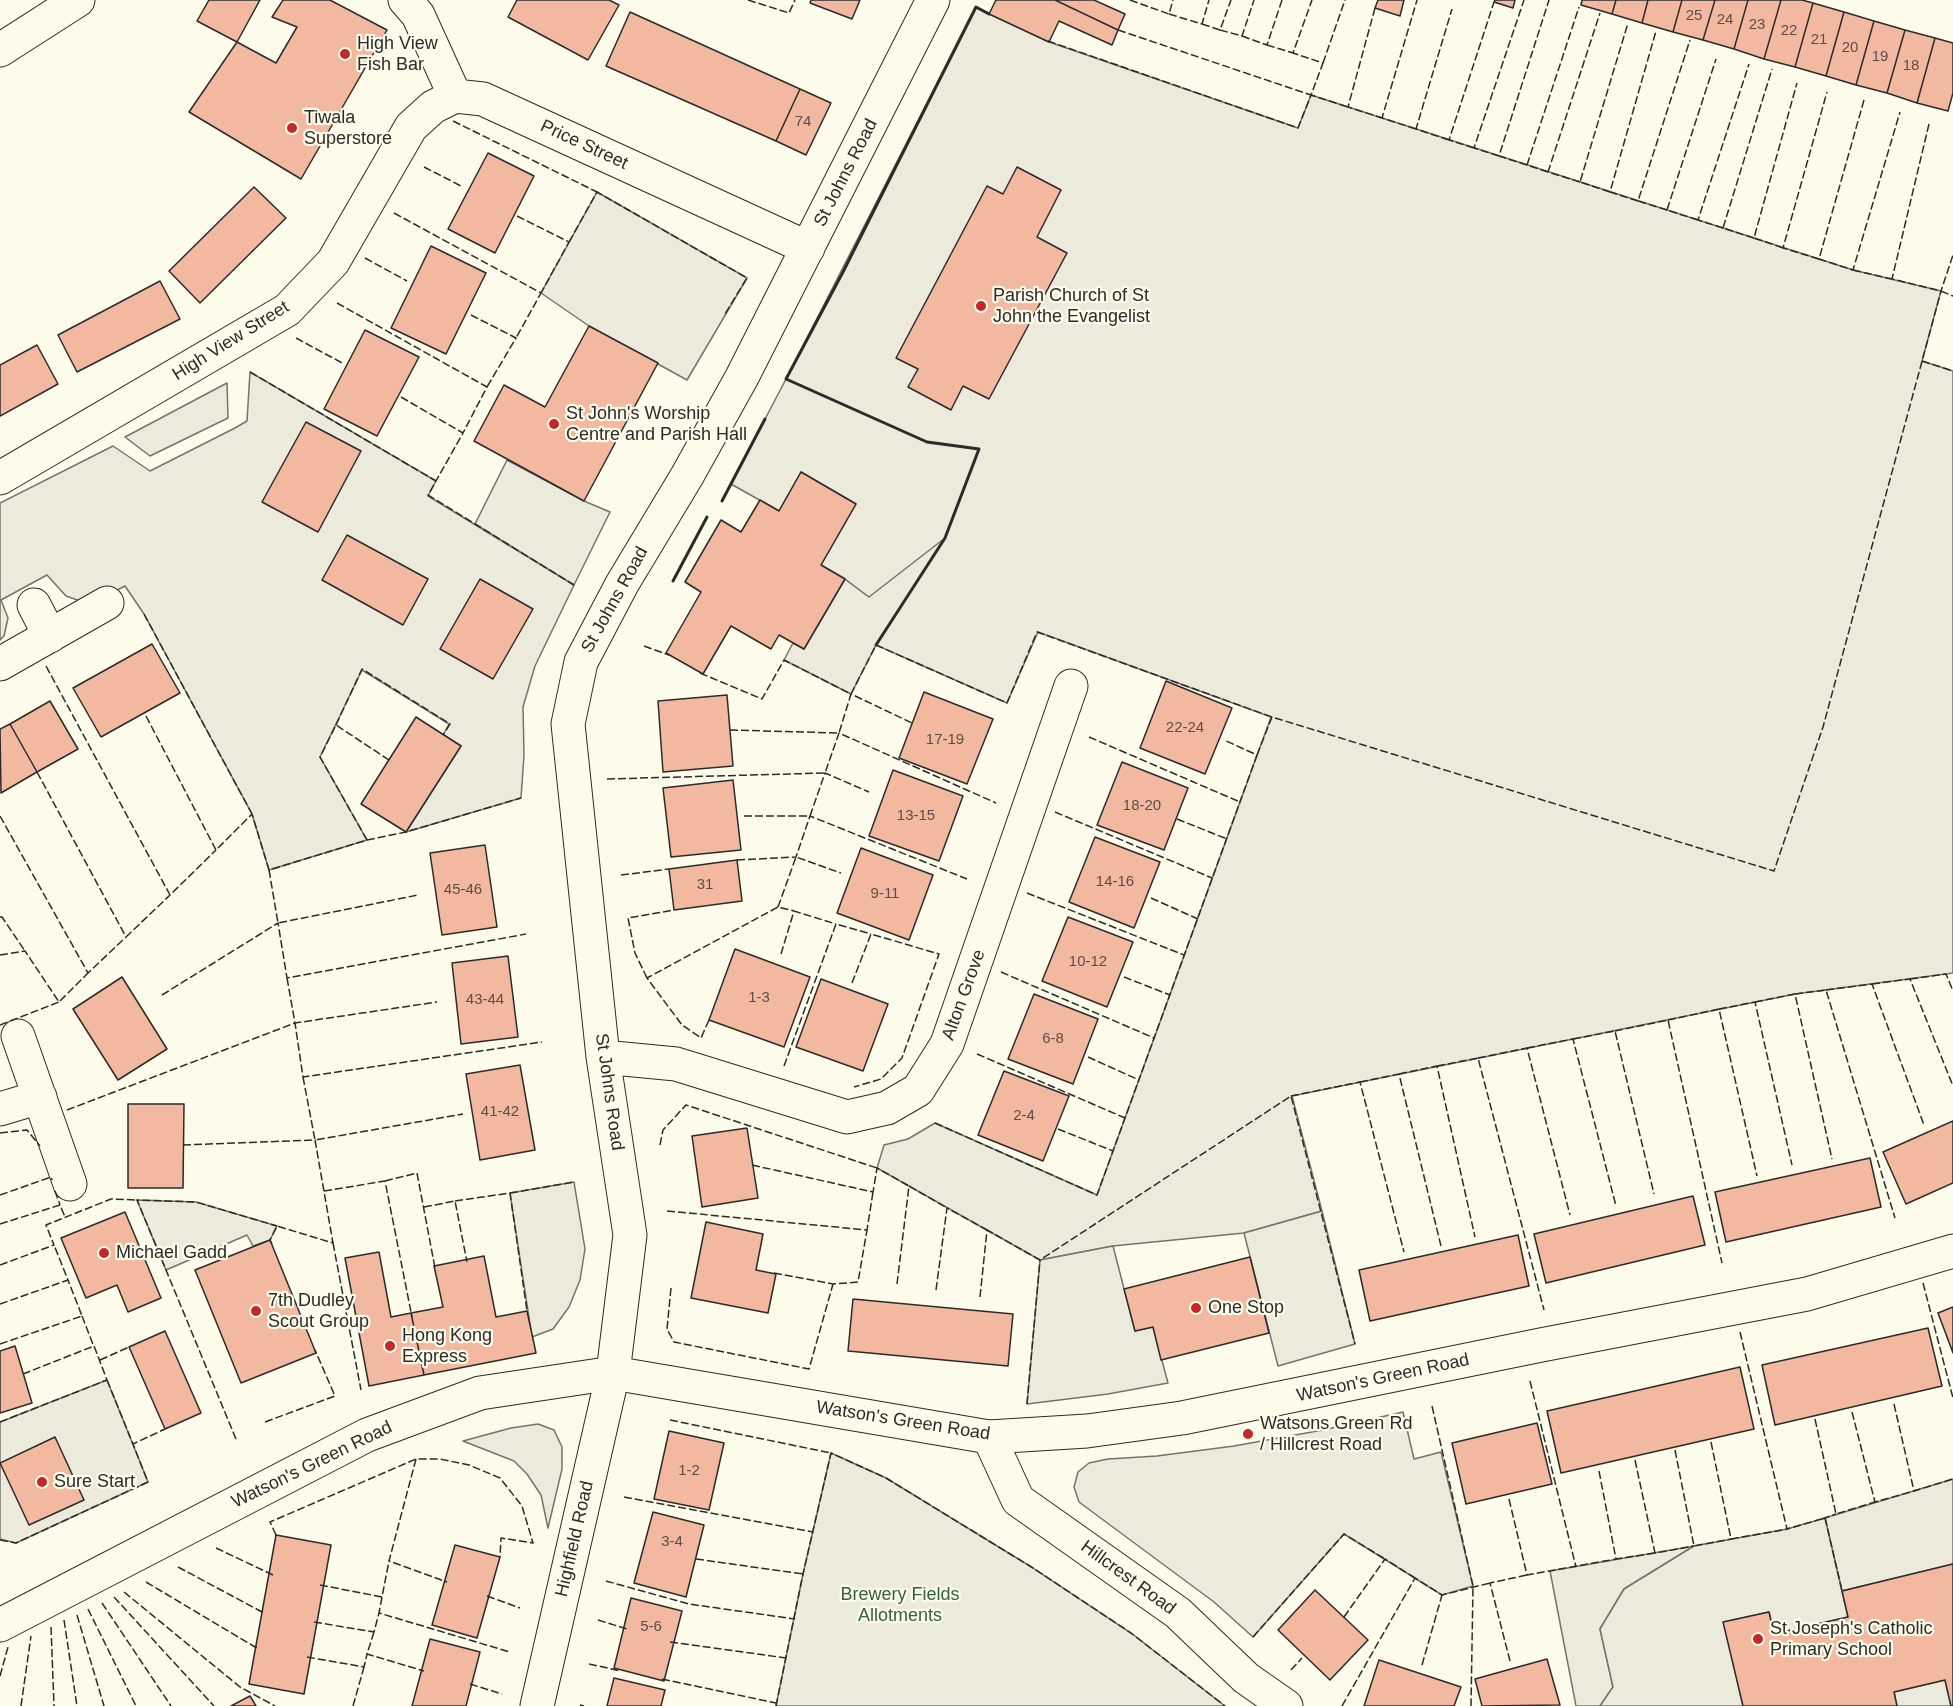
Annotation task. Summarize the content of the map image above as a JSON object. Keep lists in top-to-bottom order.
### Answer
{
  "streets": {
    "street": [
      "Price Street",
      "St Johns Road",
      "High View Street",
      "Alton Grove",
      "Watson's Green Road",
      "Highfield Road",
      "Hillcrest Road"
    ]
  },
  "crossings": [
    ["Price Street", "St Johns Road"],
    ["Price Street", "High View Street"],
    ["St Johns Road", "Alton Grove"],
    ["St Johns Road", "Watson's Green Road"],
    ["St Johns Road", "Highfield Road"],
    ["Watson's Green Road", "Highfield Road"],
    ["Watson's Green Road", "Hillcrest Road"]
  ],
  "parks": ["Brewery Fields Allotments"],
  "places": [
    "High View Fish Bar",
    "Tiwala Superstore",
    "Parish Church of St John the Evangelist",
    "St John's Worship Centre and Parish Hall",
    "Michael Gadd",
    "One Stop",
    "7th Dudley Scout Group",
    "Hong Kong Express",
    "Watsons Green Rd / Hillcrest Road",
    "Sure Start",
    "St Joseph's Catholic Primary School"
  ],
  "house_numbers": [
    "25",
    "24",
    "23",
    "22",
    "21",
    "20",
    "19",
    "18",
    "74",
    "22-24",
    "17-19",
    "18-20",
    "13-15",
    "14-16",
    "31",
    "45-46",
    "9-11",
    "10-12",
    "1-3",
    "43-44",
    "6-8",
    "41-42",
    "2-4",
    "1-2",
    "3-4",
    "5-6"
  ]
}
